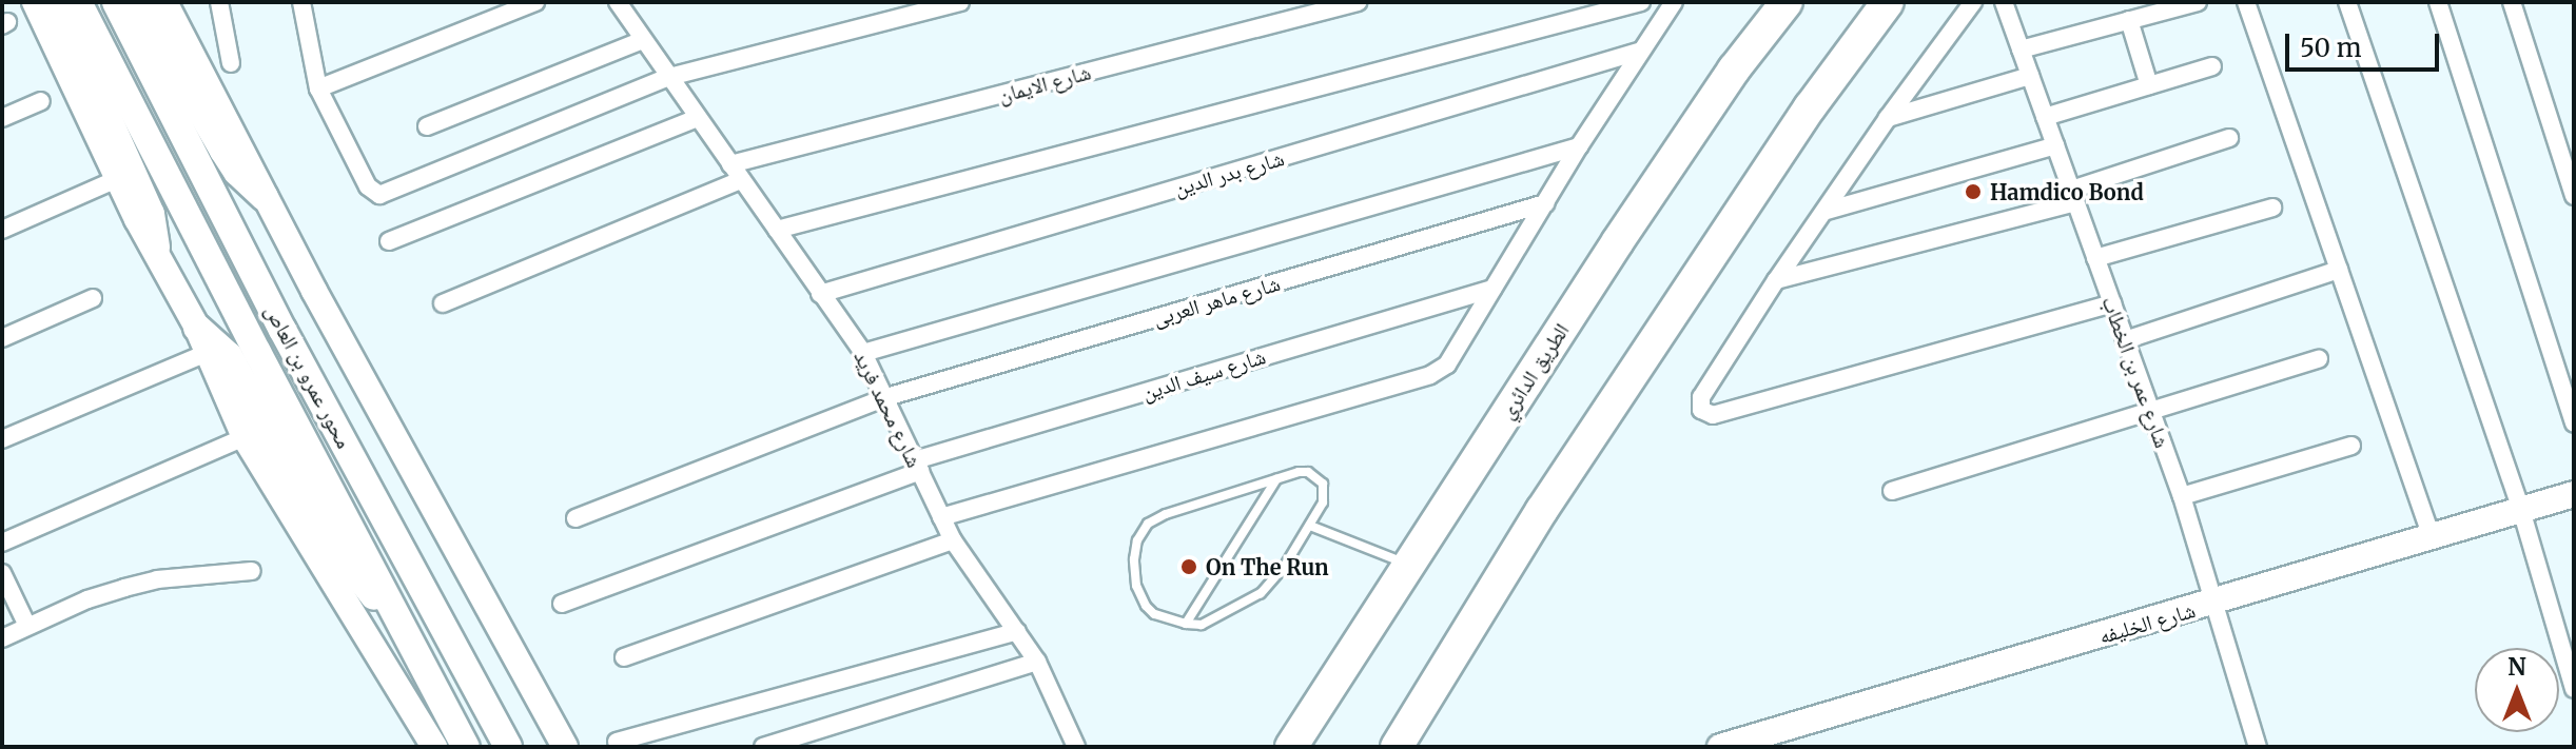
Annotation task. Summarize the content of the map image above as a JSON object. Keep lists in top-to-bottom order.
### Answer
{
  "streets": {
    "highway": ["الطريق الدائري"],
    "main road": ["محور عمرو بن العاص"],
    "street": [
      "شارع الايمان",
      "شارع بدر الدين",
      "شارع ماهر العربى",
      "شارع عمر بن الخطاب",
      "شارع سيف الدين",
      "شارع محمد فريد",
      "شارع الخليفه"
    ]
  },
  "crossings": [
    ["شارع الايمان", "شارع محمد فريد"],
    ["شارع بدر الدين", "شارع محمد فريد"],
    ["شارع ماهر العربى", "شارع محمد فريد"],
    ["شارع عمر بن الخطاب", "شارع الخليفه"],
    ["شارع سيف الدين", "شارع محمد فريد"]
  ],
  "places": ["Hamdico Bond", "On The Run"],
  "scale_bar": "50 m",
  "north": "top"
}
